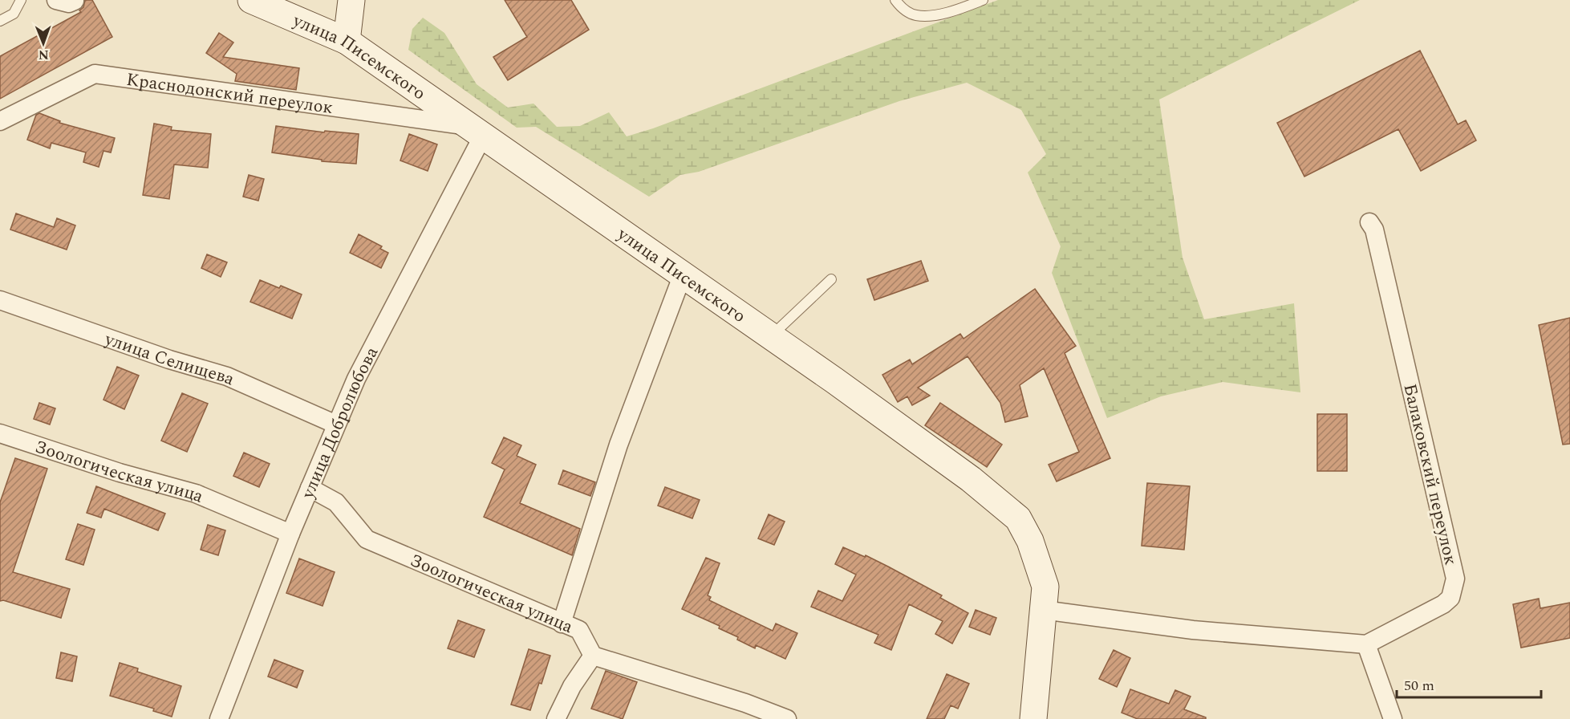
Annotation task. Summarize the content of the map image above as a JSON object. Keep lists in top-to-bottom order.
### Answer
{
  "streets": {
    "main road": ["улица Писемского"],
    "street": [
      "Краснодонский переулок",
      "улица Селищева",
      "улица Добролюбова",
      "Зоологическая улица",
      "Балаковский переулок"
    ]
  },
  "crossings": [
    ["улица Писемского", "Краснодонский переулок"],
    ["улица Писемского", "улица Добролюбова"],
    ["Краснодонский переулок", "улица Добролюбова"],
    ["улица Селищева", "улица Добролюбова"],
    ["улица Добролюбова", "Зоологическая улица"]
  ],
  "scale_bar": "50 m",
  "north": "bottom"
}
